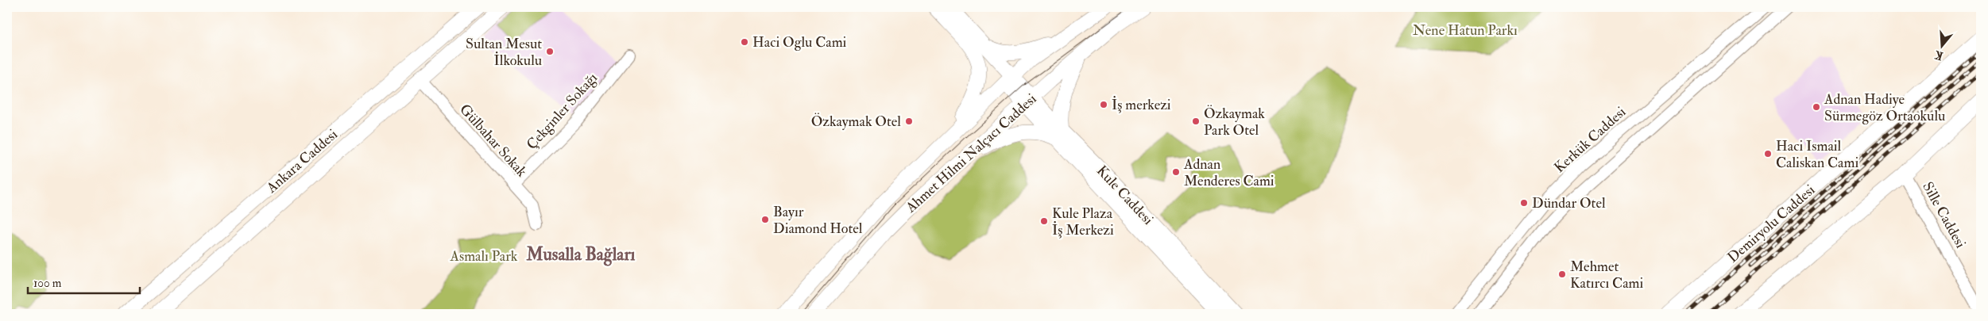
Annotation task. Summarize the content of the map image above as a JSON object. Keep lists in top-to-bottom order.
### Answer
{
  "streets": {
    "main road": [
      "Ahmet Hilmi Nalçacı Caddesi",
      "Ankara Caddesi",
      "Kule Caddesi",
      "Demiryolu Caddesi"
    ],
    "street": [
      "Çekginler Sokağı",
      "Kerkük Caddesi",
      "Gülbahar Sokak",
      "Sille Caddesi"
    ]
  },
  "crossings": [
    ["Çekginler Sokağı", "Gülbahar Sokak"],
    ["Gülbahar Sokak", "Ankara Caddesi"],
    ["Ahmet Hilmi Nalçacı Caddesi", "Kule Caddesi"]
  ],
  "districts": ["Musalla Bağları"],
  "parks": ["Nene Hatun Parkı", "Asmalı Park"],
  "places": [
    "Haci Oglu Cami",
    "Sultan Mesut İlkokulu",
    "İş merkezi",
    "Adnan Hadiye Sürmegöz Ortaokulu",
    "Özkaymak Otel",
    "Özkaymak Park Otel",
    "Haci Ismail Caliskan Cami",
    "Adnan Menderes Cami",
    "Dündar Otel",
    "Bayır Diamond Hotel",
    "Kule Plaza İş Merkezi",
    "Mehmet Katırcı Cami"
  ],
  "scale_bar": "100 m",
  "north": "bottom"
}
